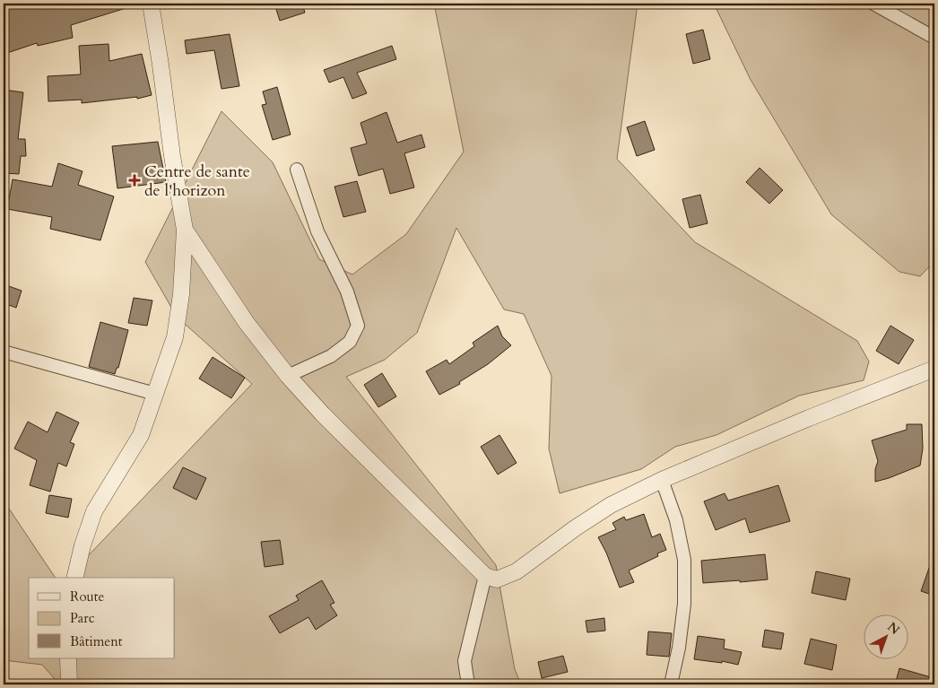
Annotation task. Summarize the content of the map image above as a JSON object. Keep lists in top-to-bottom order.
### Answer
{
  "places": {
    "health": ["Centre de sante de l'horizon"]
  },
  "legend": ["Route", "Parc", "Bâtiment"],
  "north": "top right"
}
